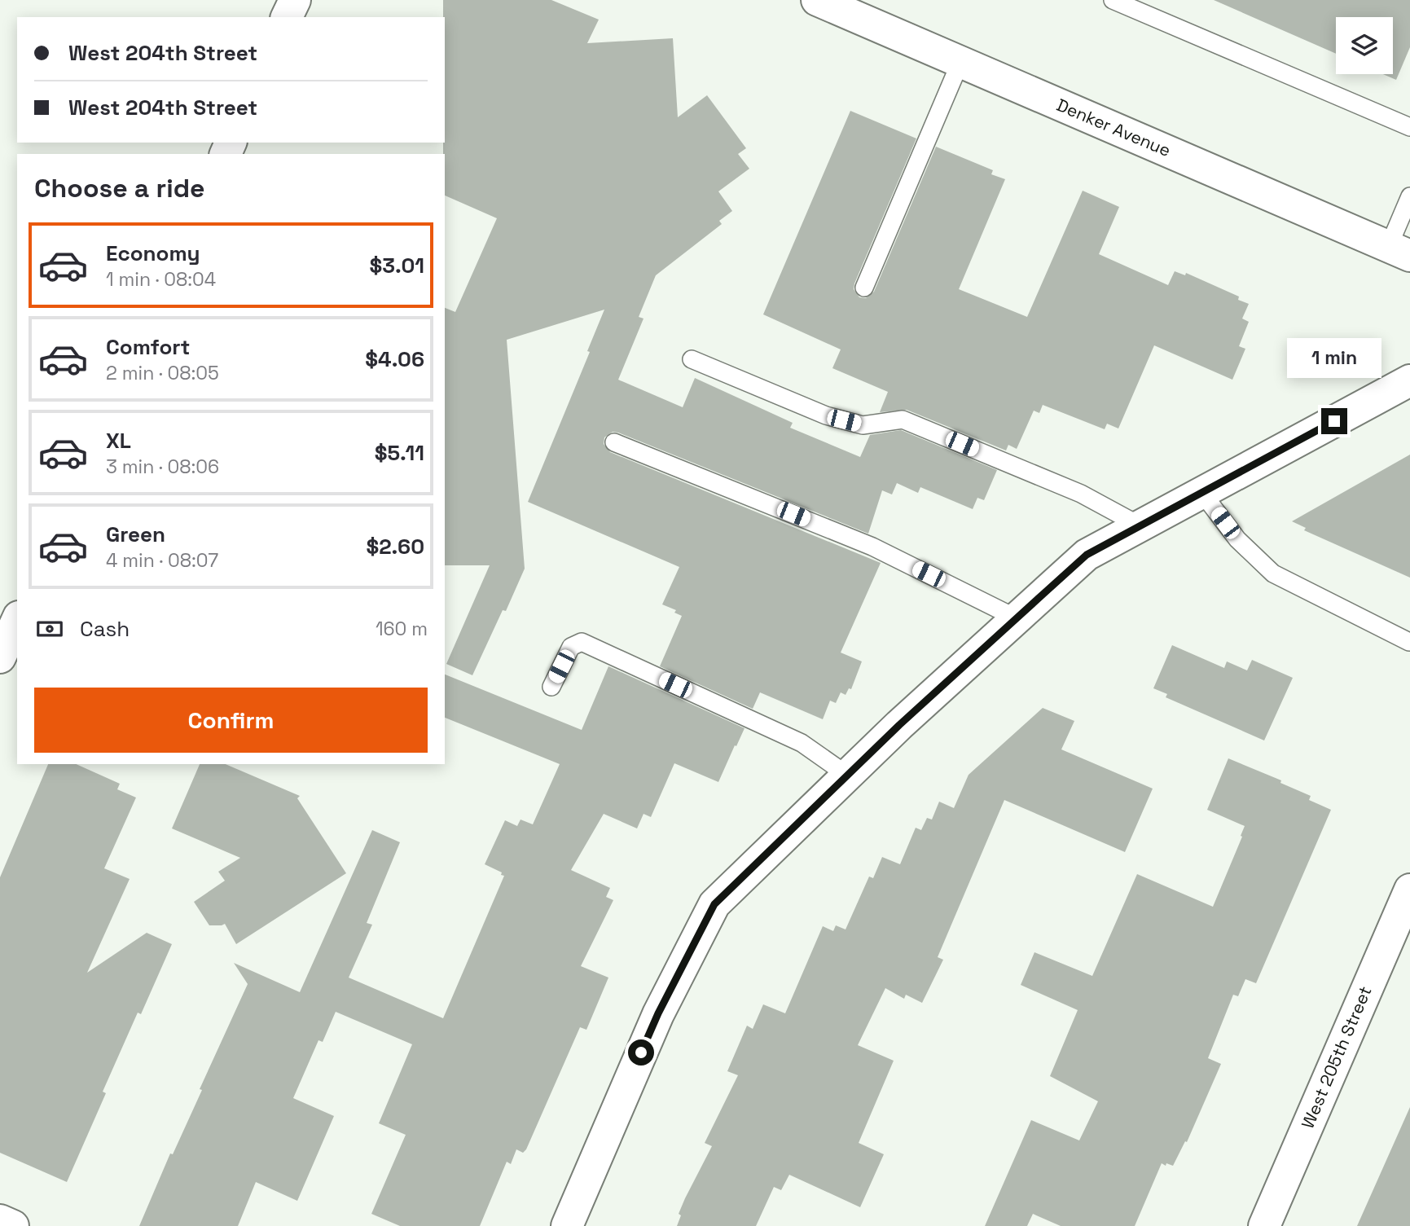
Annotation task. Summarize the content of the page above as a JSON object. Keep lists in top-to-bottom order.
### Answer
{
  "streets": {
    "street": ["Denker Avenue", "West 205th Street"]
  },
  "page": {
    "banner": ["West 204th Street", "West 204th Street"],
    "heading": "Choose a ride",
    "list": [
      {
        "name": "Economy",
        "note": "1 min · 08:04",
        "value": "$3.01"
      },
      {
        "name": "Comfort",
        "note": "2 min · 08:05",
        "value": "$4.06"
      },
      {
        "name": "XL",
        "note": "3 min · 08:06",
        "value": "$5.11"
      },
      {
        "name": "Green",
        "note": "4 min · 08:07",
        "value": "$2.60"
      }
    ],
    "bubble": "1 min",
    "pay": ["Cash", "160 m"],
    "buttons": "Confirm"
  }
}
